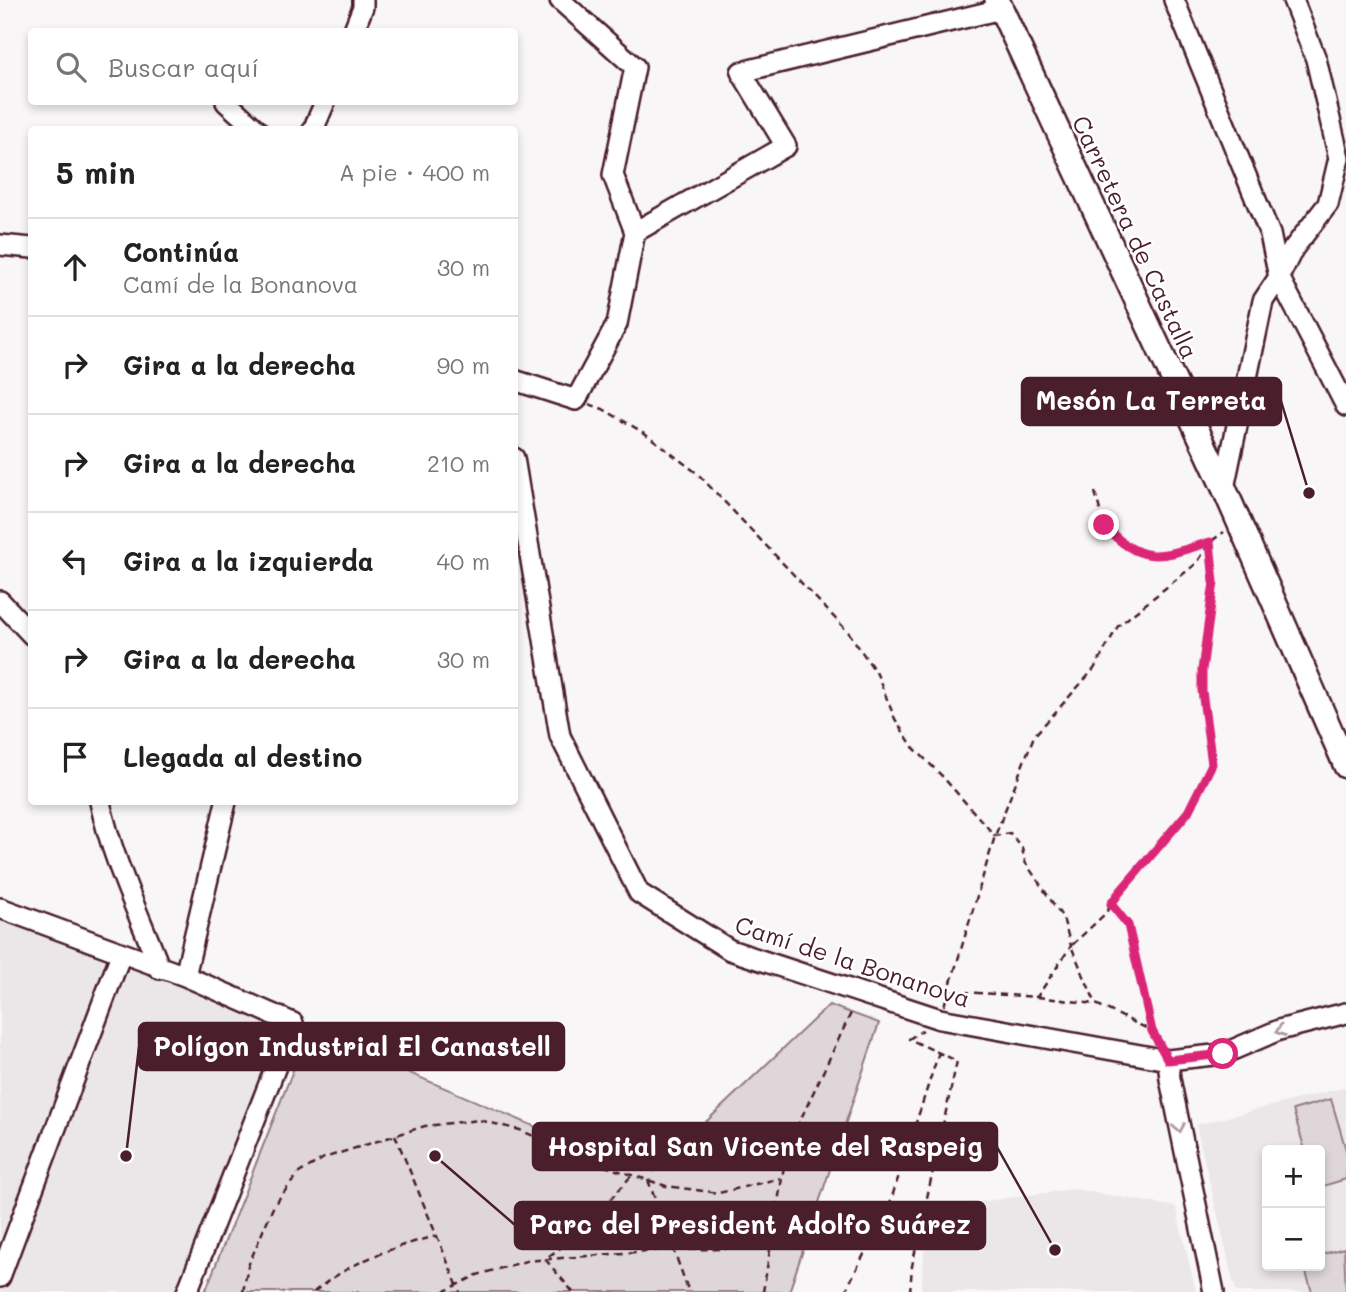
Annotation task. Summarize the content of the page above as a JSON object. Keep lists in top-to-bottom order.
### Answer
{
  "streets": {
    "main road": ["Carretera de Castalla"],
    "street": ["Camí de la Bonanova"]
  },
  "places": [
    "Mesón La Terreta",
    "Polígon Industrial El Canastell",
    "Parc del President Adolfo Suárez",
    "Hospital San Vicente del Raspeig"
  ],
  "page": {
    "search": "Buscar aquí",
    "heading": ["5 min", "A pie · 400 m"],
    "list": [
      ["Continúa", "Camí de la Bonanova", "30 m"],
      ["Gira a la derecha", "90 m"],
      ["Gira a la derecha", "210 m"],
      ["Gira a la izquierda", "40 m"],
      ["Gira a la derecha", "30 m"],
      "Llegada al destino"
    ],
    "map_buttons": ["+", "−"]
  }
}
